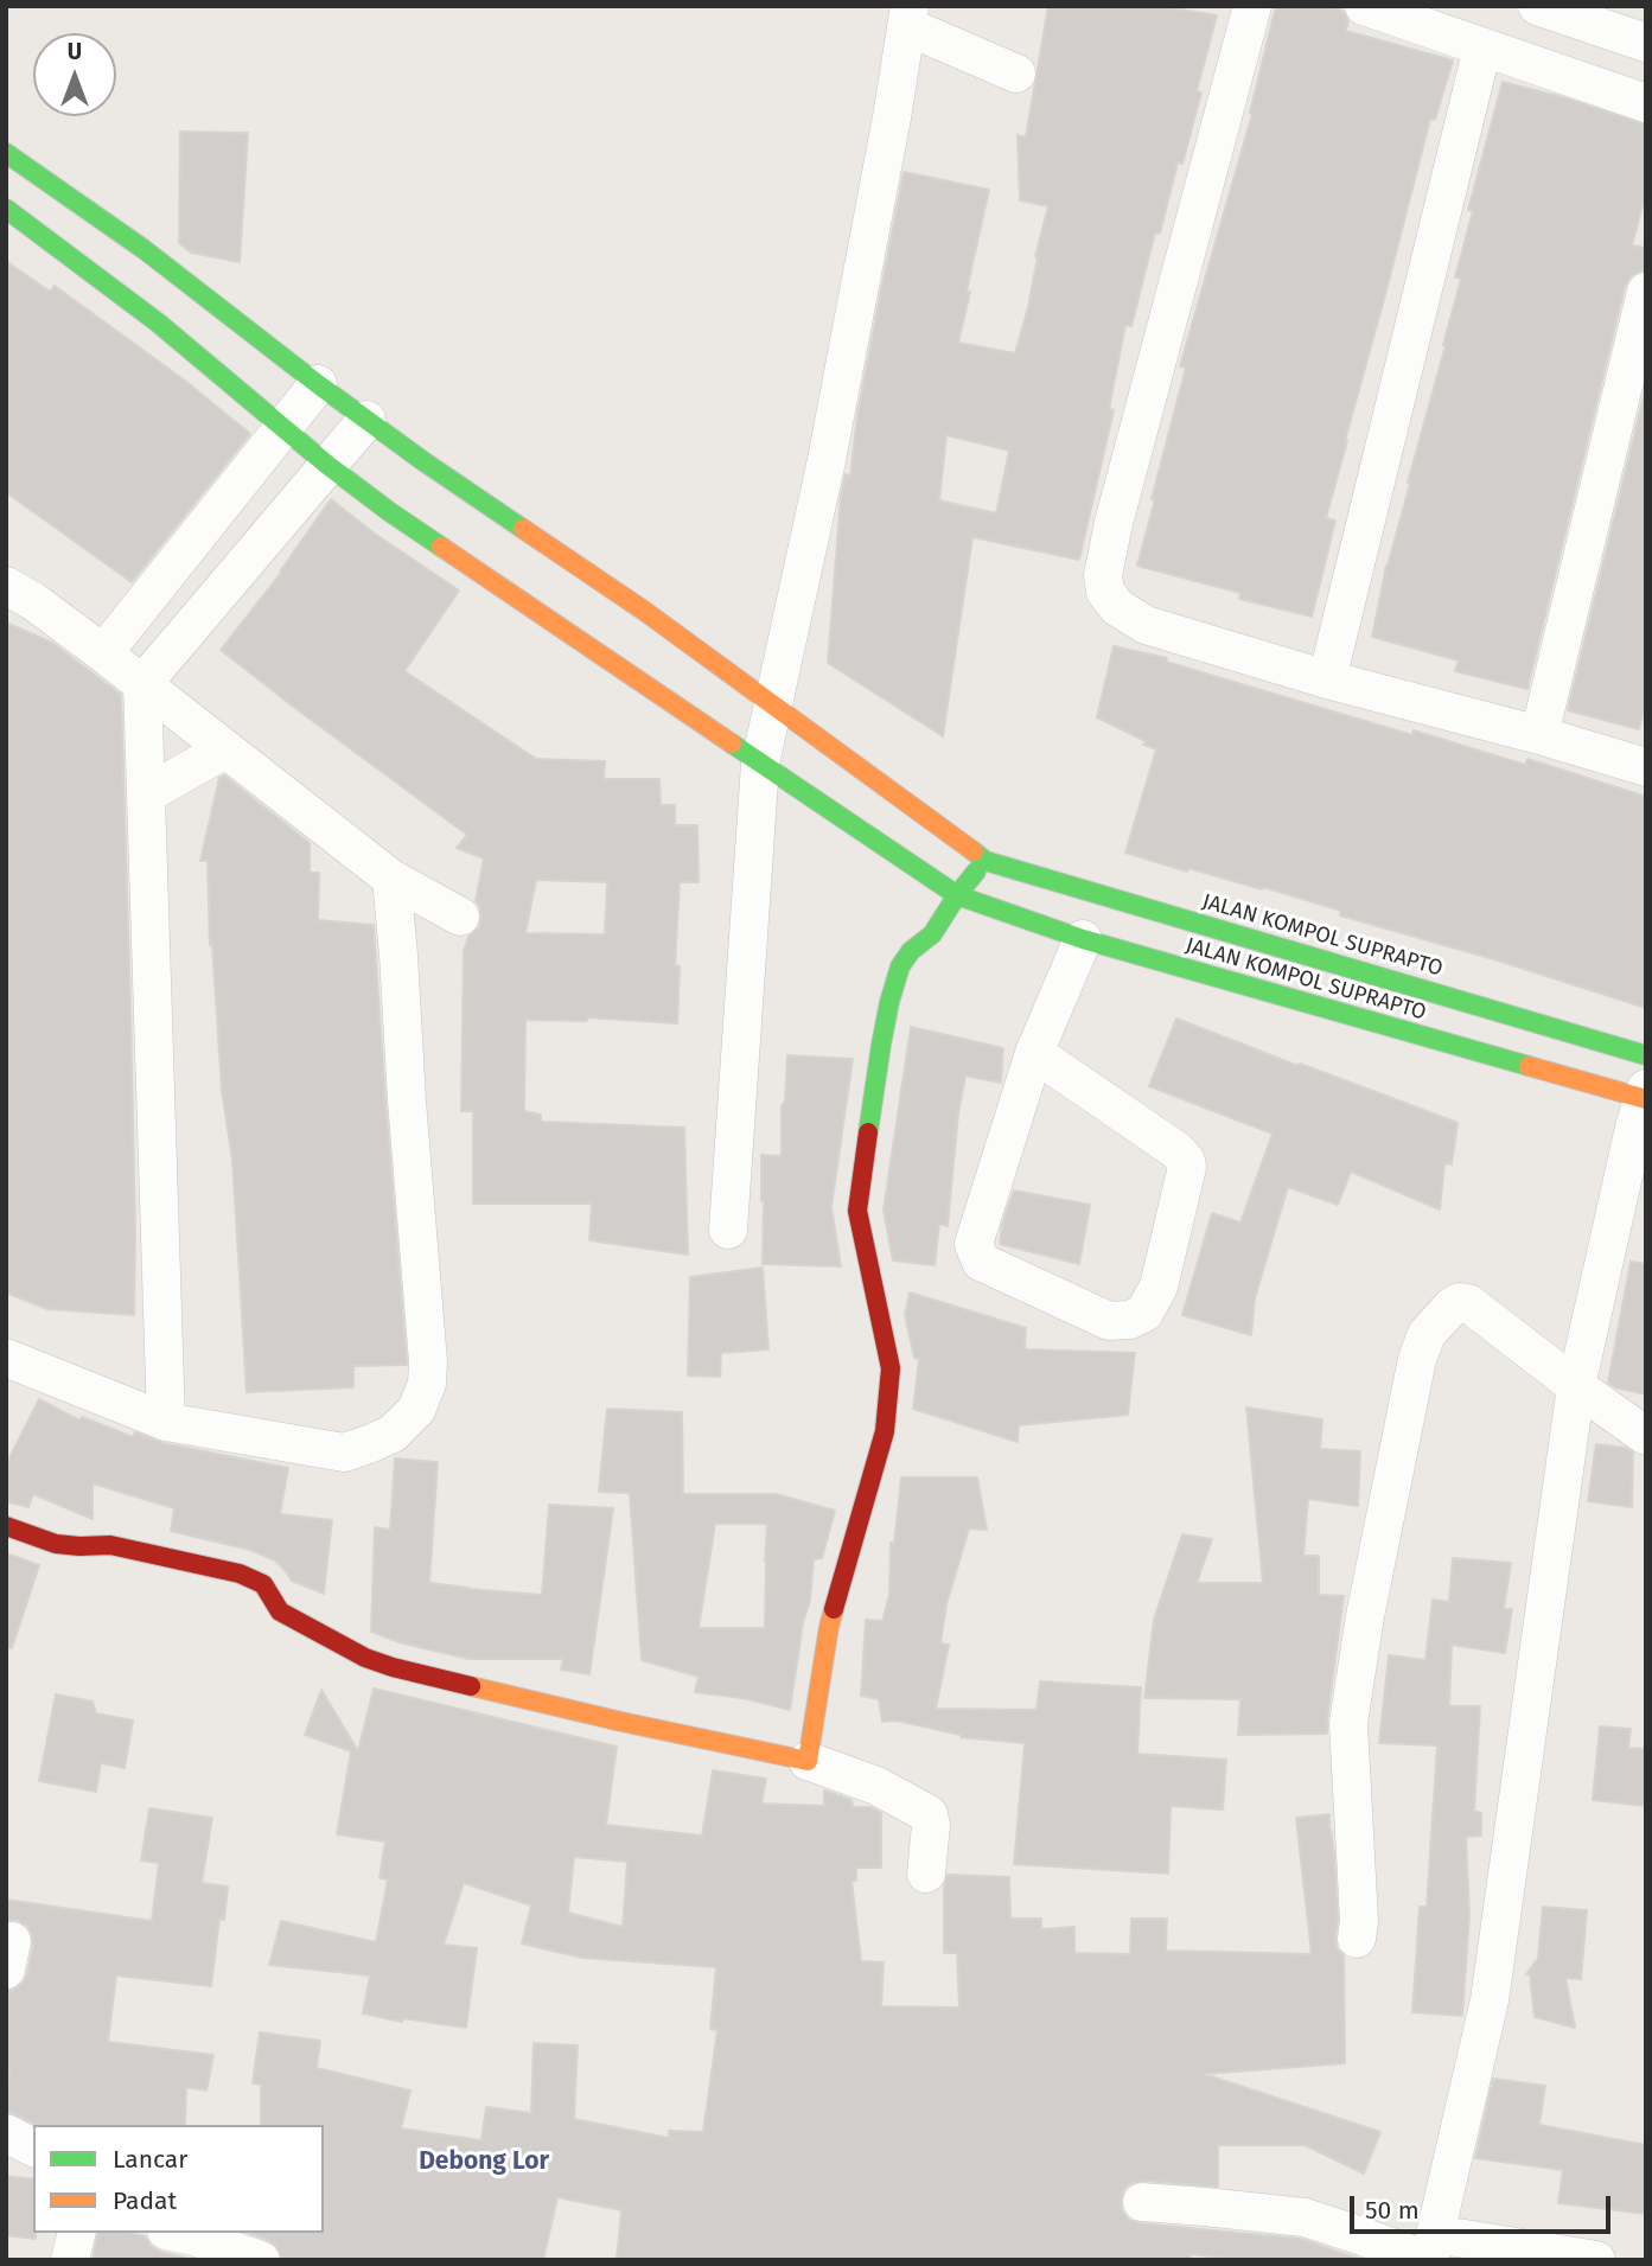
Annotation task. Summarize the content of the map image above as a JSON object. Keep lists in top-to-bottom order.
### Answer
{
  "streets": {
    "street": ["JALAN KOMPOL SUPRAPTO"]
  },
  "districts": ["Debong Lor"],
  "legend": ["Lancar", "Padat"],
  "scale_bar": "50 m",
  "north": "top"
}
